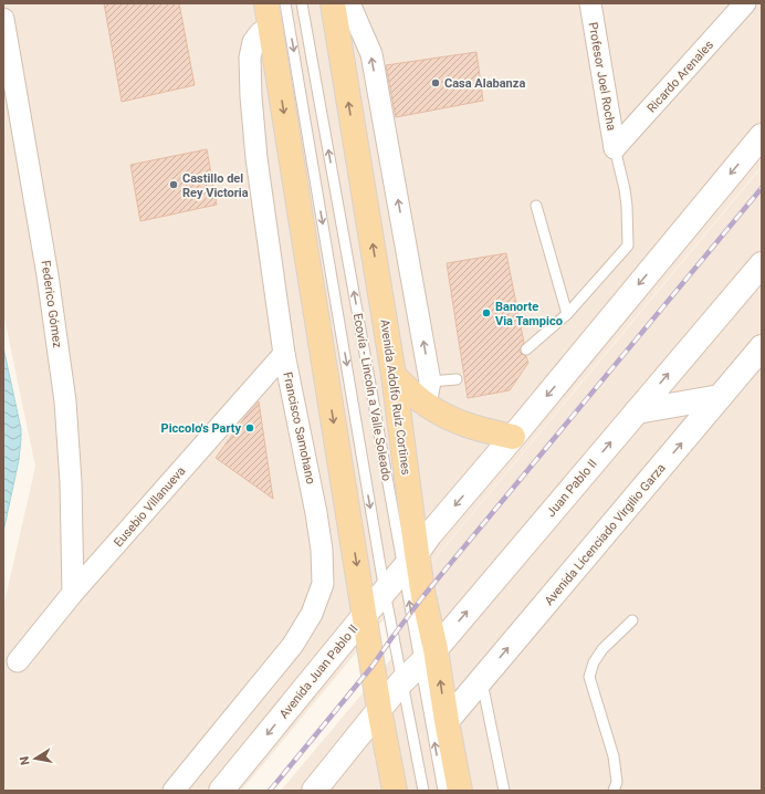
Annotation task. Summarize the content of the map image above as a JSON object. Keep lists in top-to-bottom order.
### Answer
{
  "streets": {
    "main road": [
      "Avenida Adolfo Ruíz Cortines",
      "Juan Pablo II",
      "Avenida Licenciado Virgilio Garza",
      "Avenida Juan Pablo II"
    ],
    "street": [
      "Profesor Joel Rocha",
      "Ricardo Arenales",
      "Federico Gómez",
      "Francisco Samohano",
      "Eusebio Villanueva"
    ],
    "lane": ["Ecovía - Lincoln a Valle Soleado"]
  },
  "crossings": [
    ["Profesor Joel Rocha", "Ricardo Arenales"],
    ["Federico Gómez", "Eusebio Villanueva"],
    ["Ecovía - Lincoln a Valle Soleado", "Avenida Adolfo Ruíz Cortines"],
    ["Ecovía - Lincoln a Valle Soleado", "Avenida Juan Pablo II"],
    ["Avenida Adolfo Ruíz Cortines", "Juan Pablo II"],
    ["Avenida Adolfo Ruíz Cortines", "Avenida Licenciado Virgilio Garza"],
    ["Avenida Adolfo Ruíz Cortines", "Avenida Juan Pablo II"],
    ["Francisco Samohano", "Eusebio Villanueva"]
  ],
  "places": [
    "Casa Alabanza",
    "Castillo del Rey Victoria",
    "Banorte Via Tampico",
    "Piccolo's Party"
  ],
  "north": "left"
}
